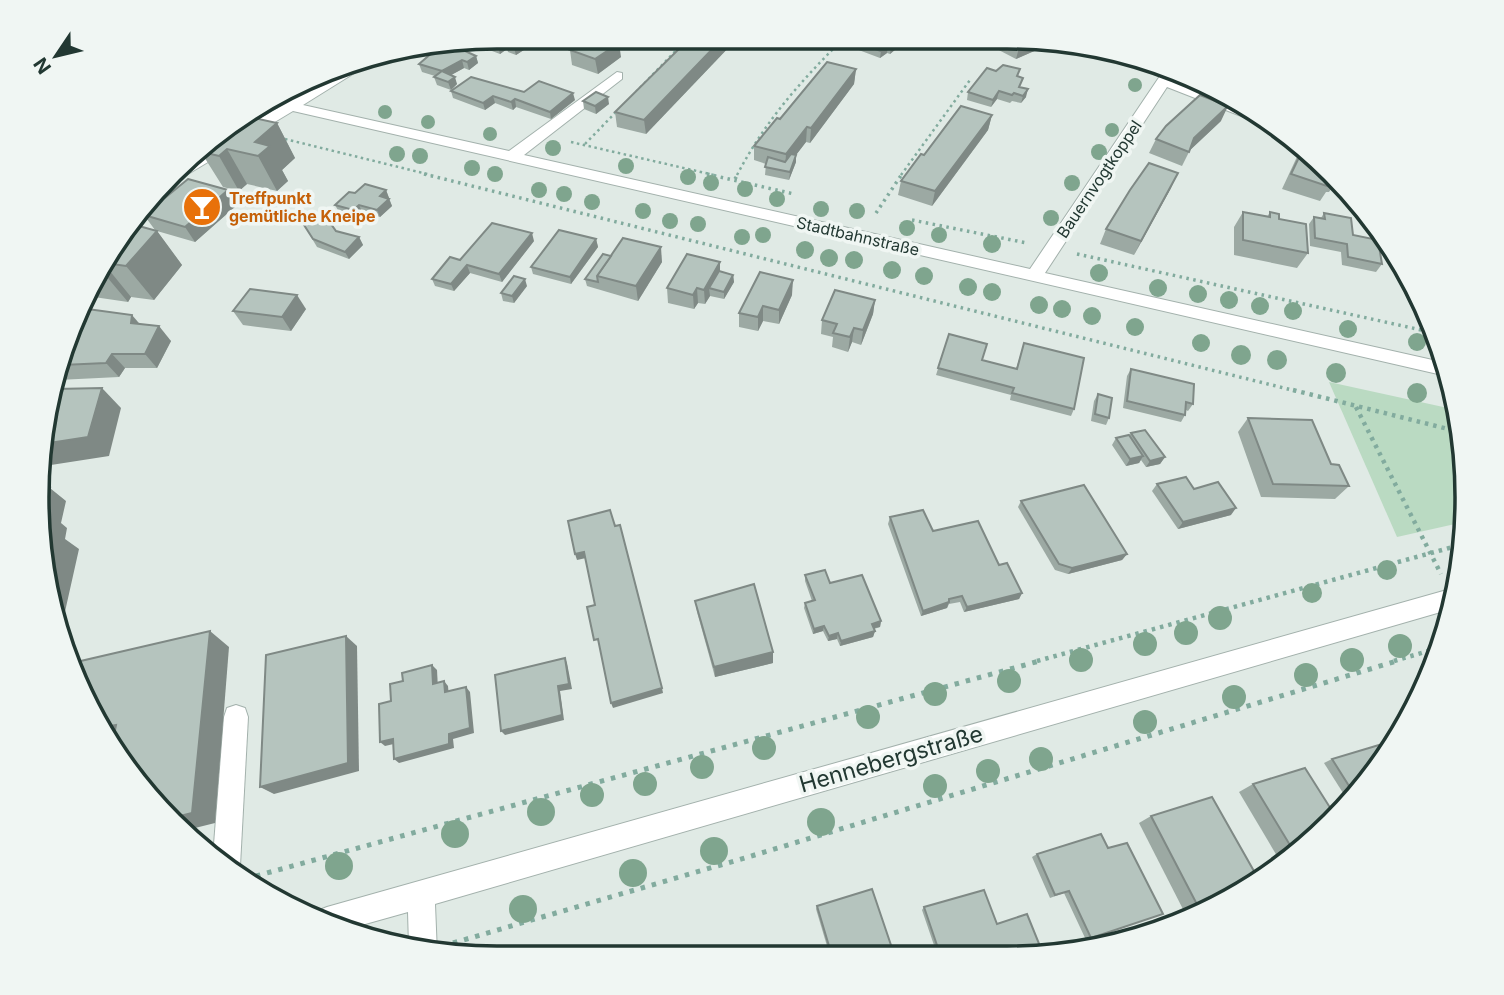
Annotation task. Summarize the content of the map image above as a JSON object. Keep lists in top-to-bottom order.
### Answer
{
  "streets": {
    "street": ["Bauernvogtkoppel", "Stadtbahnstraße", "Hennebergstraße"]
  },
  "crossings": [
    ["Bauernvogtkoppel", "Stadtbahnstraße"]
  ],
  "places": {
    "bar": ["Treffpunkt gemütliche Kneipe"]
  },
  "north": "bottom left"
}
